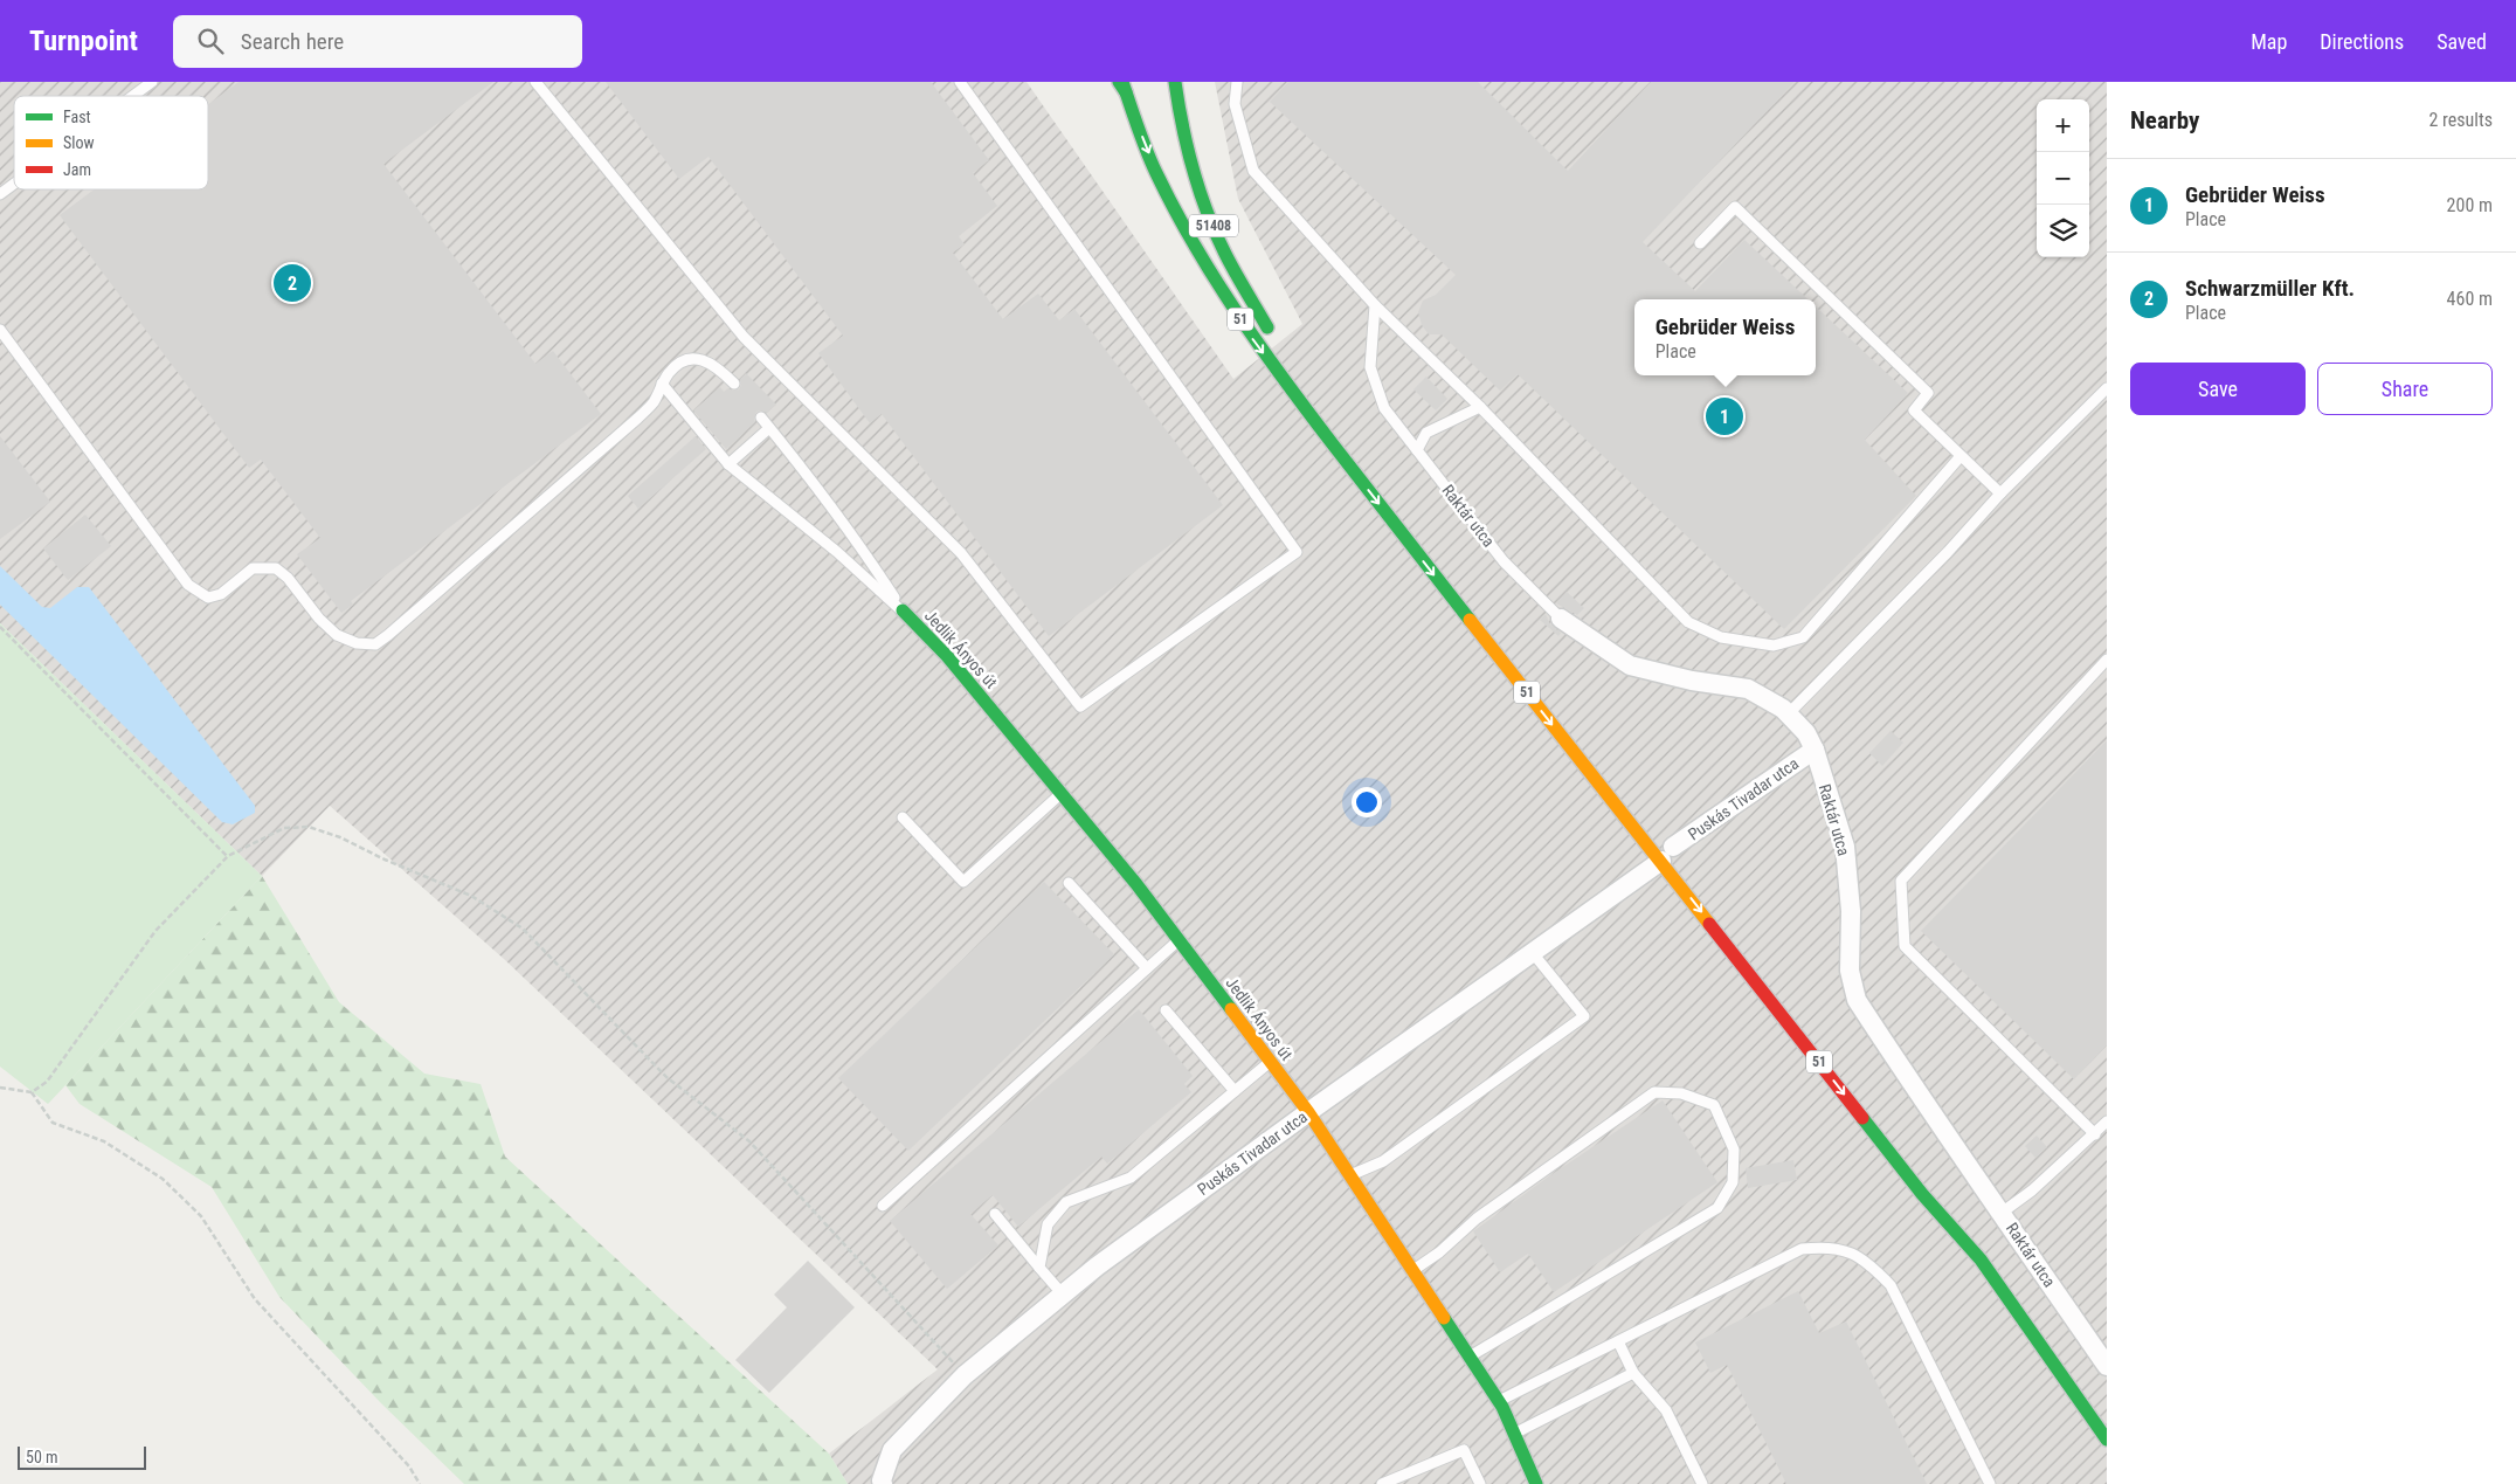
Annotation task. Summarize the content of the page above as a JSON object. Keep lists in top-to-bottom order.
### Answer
{
  "streets": {
    "main road": ["51408", "51", "Jedlik Ányos út"],
    "street": ["Raktár utca", "Puskás Tivadar utca"]
  },
  "crossings": [
    ["51408", "51"],
    ["51", "Puskás Tivadar utca"],
    ["Raktár utca", "Puskás Tivadar utca"],
    ["Jedlik Ányos út", "Puskás Tivadar utca"]
  ],
  "legend": ["Fast", "Slow", "Jam"],
  "scale_bar": "50 m",
  "page": {
    "header": "Turnpoint",
    "search": "Search here",
    "nav": ["Map", "Directions", "Saved"],
    "heading": ["Nearby", "2 results"],
    "map_buttons": ["+", "−"],
    "list": [
      {
        "mark": "1",
        "name": "Gebrüder Weiss",
        "note": "Place",
        "value": "200 m"
      },
      {
        "mark": "2",
        "name": "Schwarzmüller Kft.",
        "note": "Place",
        "value": "460 m"
      }
    ],
    "pins": ["2", "1"],
    "popup": ["Gebrüder Weiss", "Place"],
    "buttons": ["Save", "Share"],
    "scale": "50 m"
  }
}
